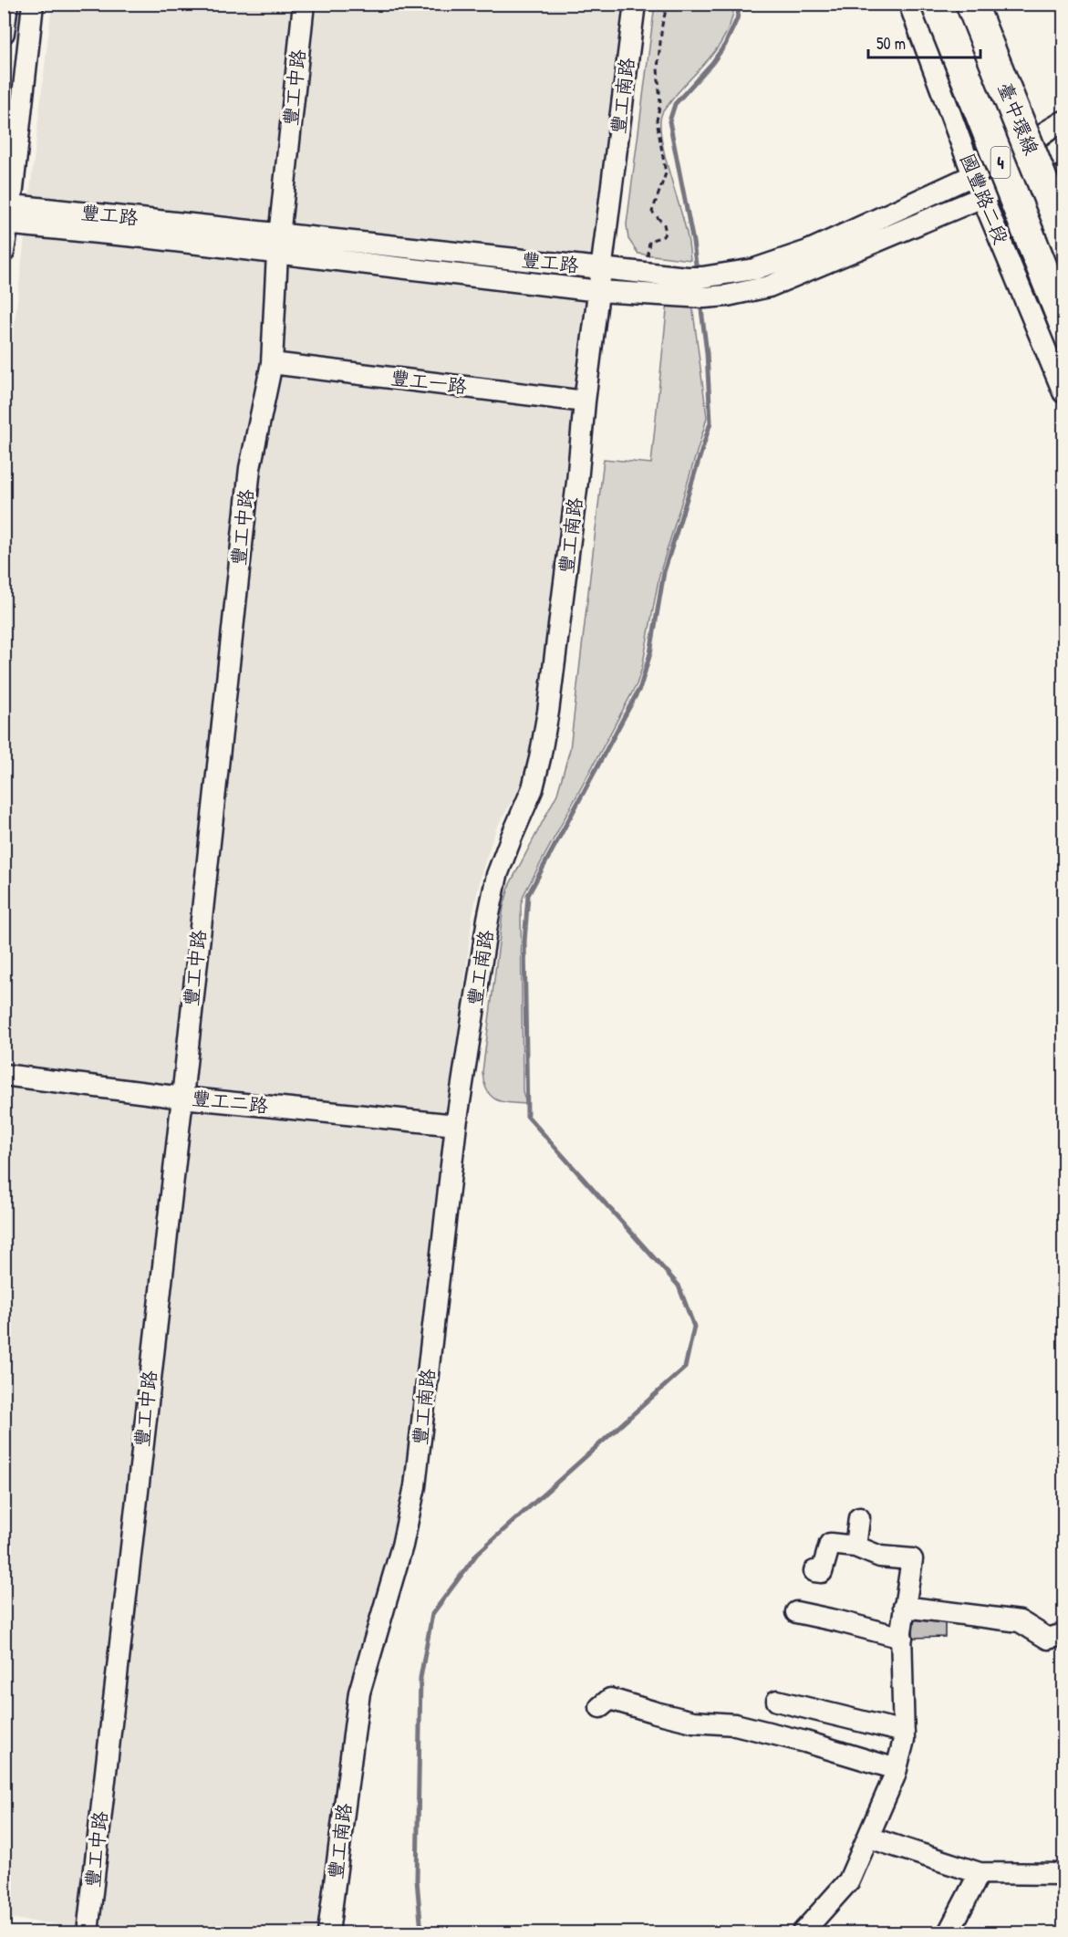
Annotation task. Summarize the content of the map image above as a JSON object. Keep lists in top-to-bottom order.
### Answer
{
  "streets": {
    "highway": ["臺中環線", "4"],
    "street": [
      "豐工中路",
      "豐工南路",
      "國豐路二段",
      "豐工路",
      "豐工一路",
      "豐工二路"
    ]
  },
  "crossings": [
    ["豐工中路", "豐工路"],
    ["豐工中路", "豐工一路"],
    ["豐工中路", "豐工二路"],
    ["豐工南路", "豐工路"],
    ["豐工南路", "豐工一路"],
    ["豐工南路", "豐工二路"],
    ["國豐路二段", "豐工路"]
  ],
  "scale_bar": "50 m"
}
